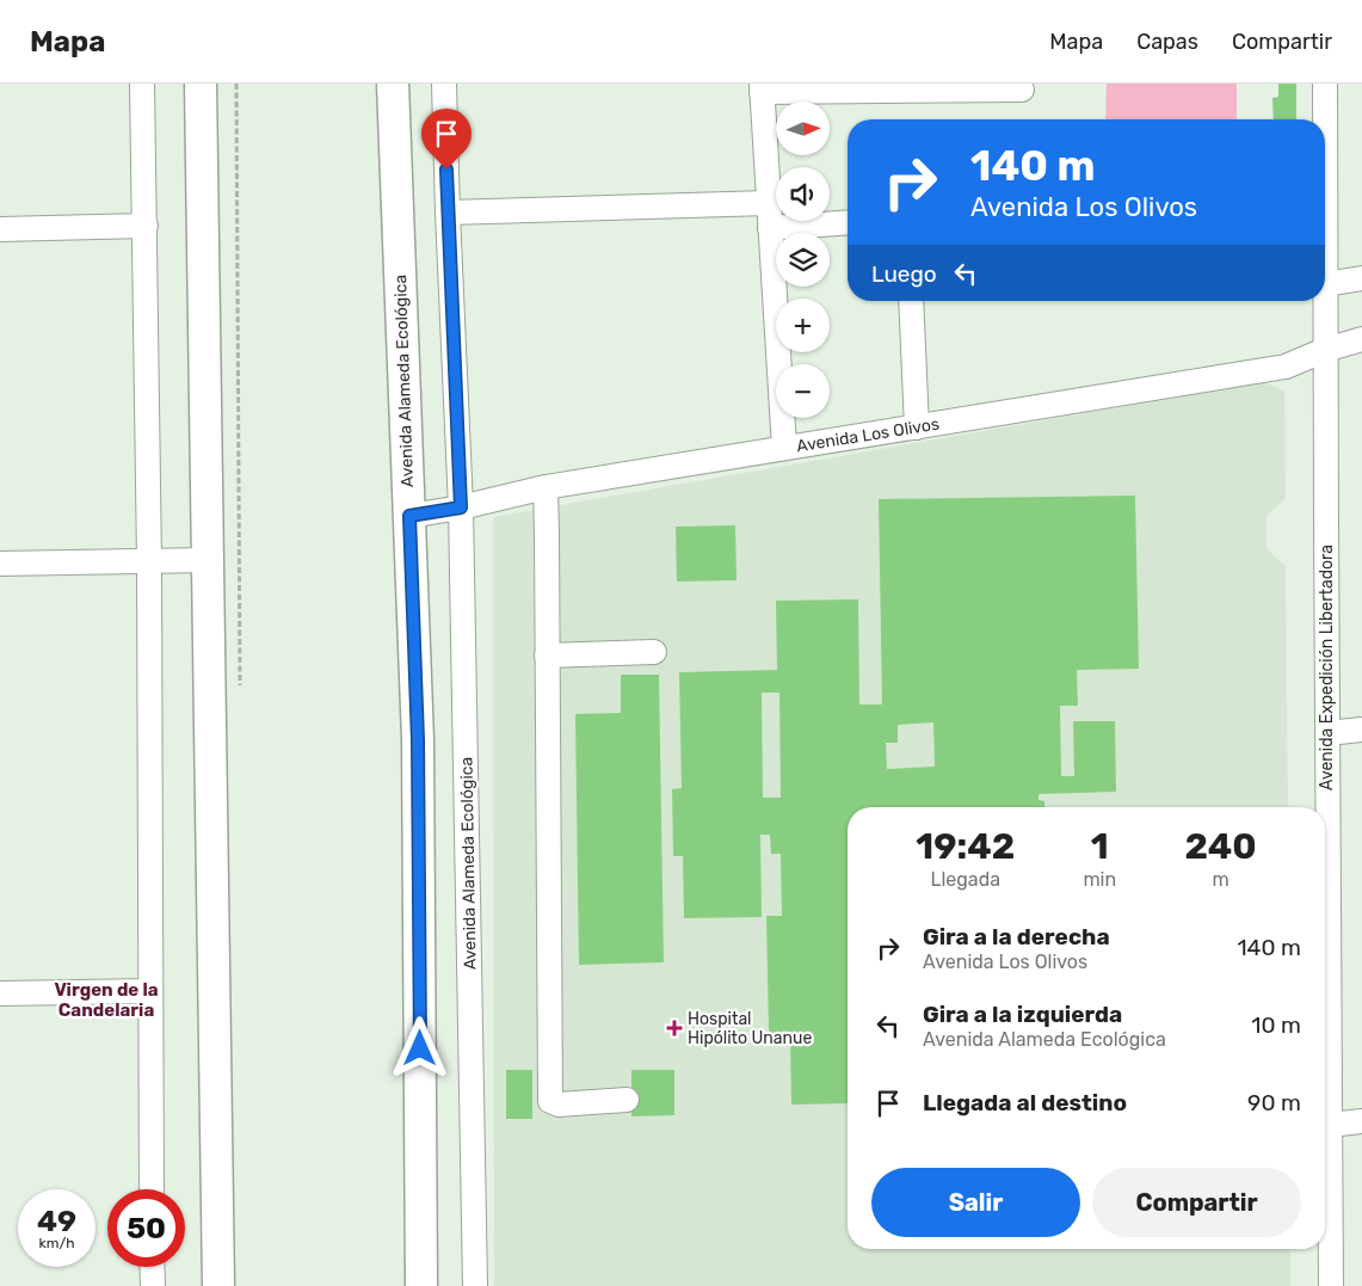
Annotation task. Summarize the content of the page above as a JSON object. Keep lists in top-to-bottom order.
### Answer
{
  "streets": {
    "main road": ["Avenida Alameda Ecológica"],
    "street": ["Avenida Los Olivos", "Avenida Expedición Libertadora"]
  },
  "crossings": [
    ["Avenida Alameda Ecológica", "Avenida Los Olivos"],
    ["Avenida Los Olivos", "Avenida Expedición Libertadora"]
  ],
  "districts": ["Virgen de la Candelaria"],
  "places": {
    "health": ["Hospital Hipólito Unanue"]
  },
  "north": "right",
  "page": {
    "header": "Mapa",
    "nav": ["Mapa", "Capas", "Compartir"],
    "map_buttons": ["+", "−"],
    "turn": ["140 m", "Avenida Los Olivos"],
    "then": "Luego",
    "eta": [
      "19:42",
      "Llegada",
      "1",
      "min",
      "240",
      "m"
    ],
    "list": [
      {
        "name": "Gira a la derecha",
        "note": "Avenida Los Olivos",
        "value": "140 m"
      },
      {
        "name": "Gira a la izquierda",
        "note": "Avenida Alameda Ecológica",
        "value": "10 m"
      },
      {
        "name": "Llegada al destino",
        "value": "90 m"
      }
    ],
    "buttons": ["Salir", "Compartir"],
    "speed": "49 km/h",
    "limit": "50"
  }
}
